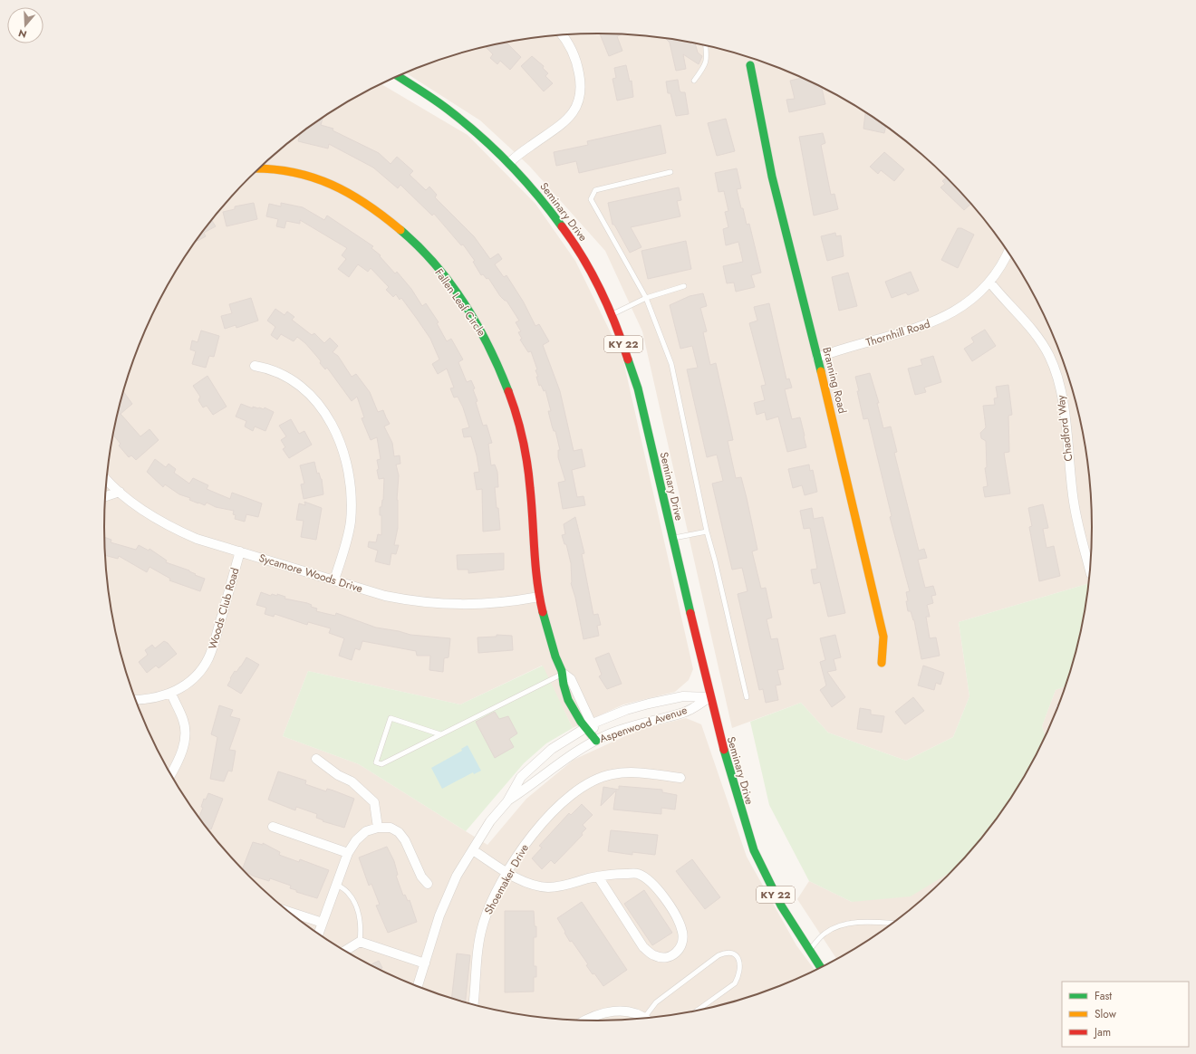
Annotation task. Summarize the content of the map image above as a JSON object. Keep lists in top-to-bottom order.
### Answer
{
  "streets": {
    "street": [
      "Seminary Drive",
      "Fallen Leaf Circle",
      "Thornhill Road",
      "KY 22",
      "Branning Road",
      "Chadford Way",
      "Sycamore Woods Drive",
      "Woods Club Road",
      "Aspenwood Avenue",
      "Shoemaker Drive"
    ]
  },
  "crossings": [
    ["Seminary Drive", "Aspenwood Avenue"],
    ["Fallen Leaf Circle", "Sycamore Woods Drive"],
    ["Fallen Leaf Circle", "Aspenwood Avenue"],
    ["Thornhill Road", "Branning Road"],
    ["Thornhill Road", "Chadford Way"],
    ["Sycamore Woods Drive", "Woods Club Road"]
  ],
  "legend": ["Fast", "Slow", "Jam"],
  "north": "bottom"
}
